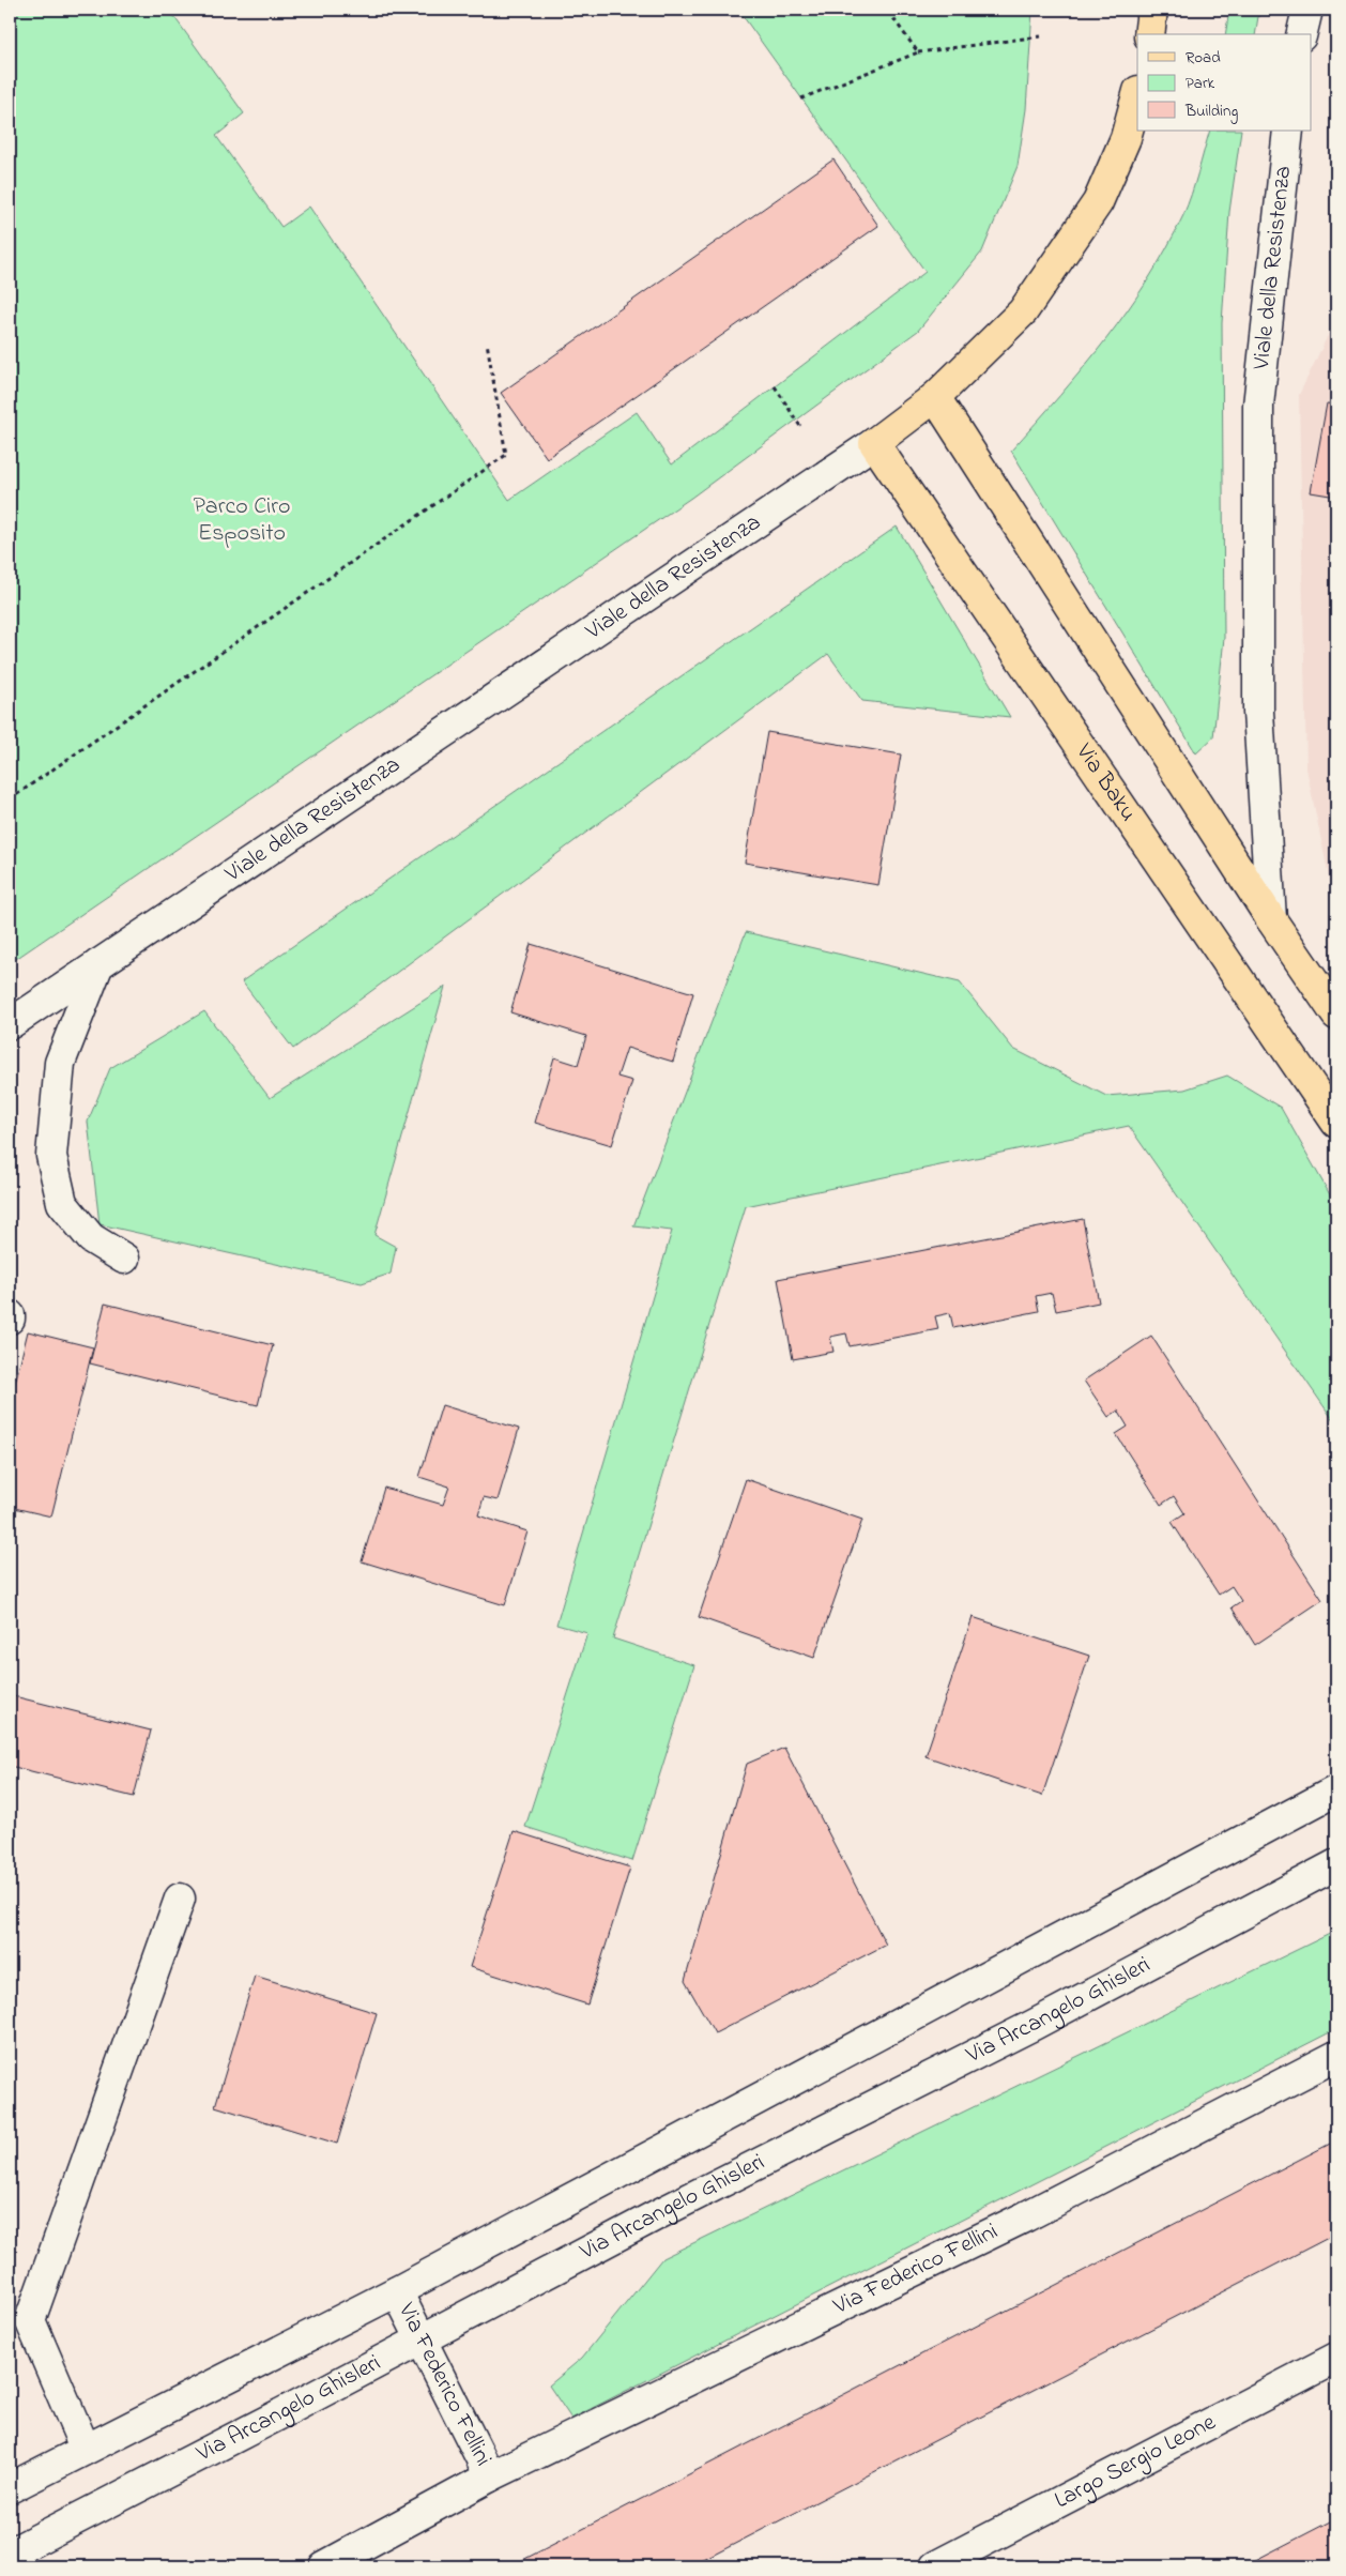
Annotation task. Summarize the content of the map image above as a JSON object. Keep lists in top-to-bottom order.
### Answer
{
  "streets": {
    "main road": ["Viale della Resistenza", "Via Baku"],
    "street": ["Via Arcangelo Ghisleri", "Via Federico Fellini", "Largo Sergio Leone"]
  },
  "crossings": [
    ["Viale della Resistenza", "Via Baku"],
    ["Via Arcangelo Ghisleri", "Via Federico Fellini"]
  ],
  "parks": ["Parco Ciro Esposito"],
  "legend": ["Road", "Park", "Building"]
}
